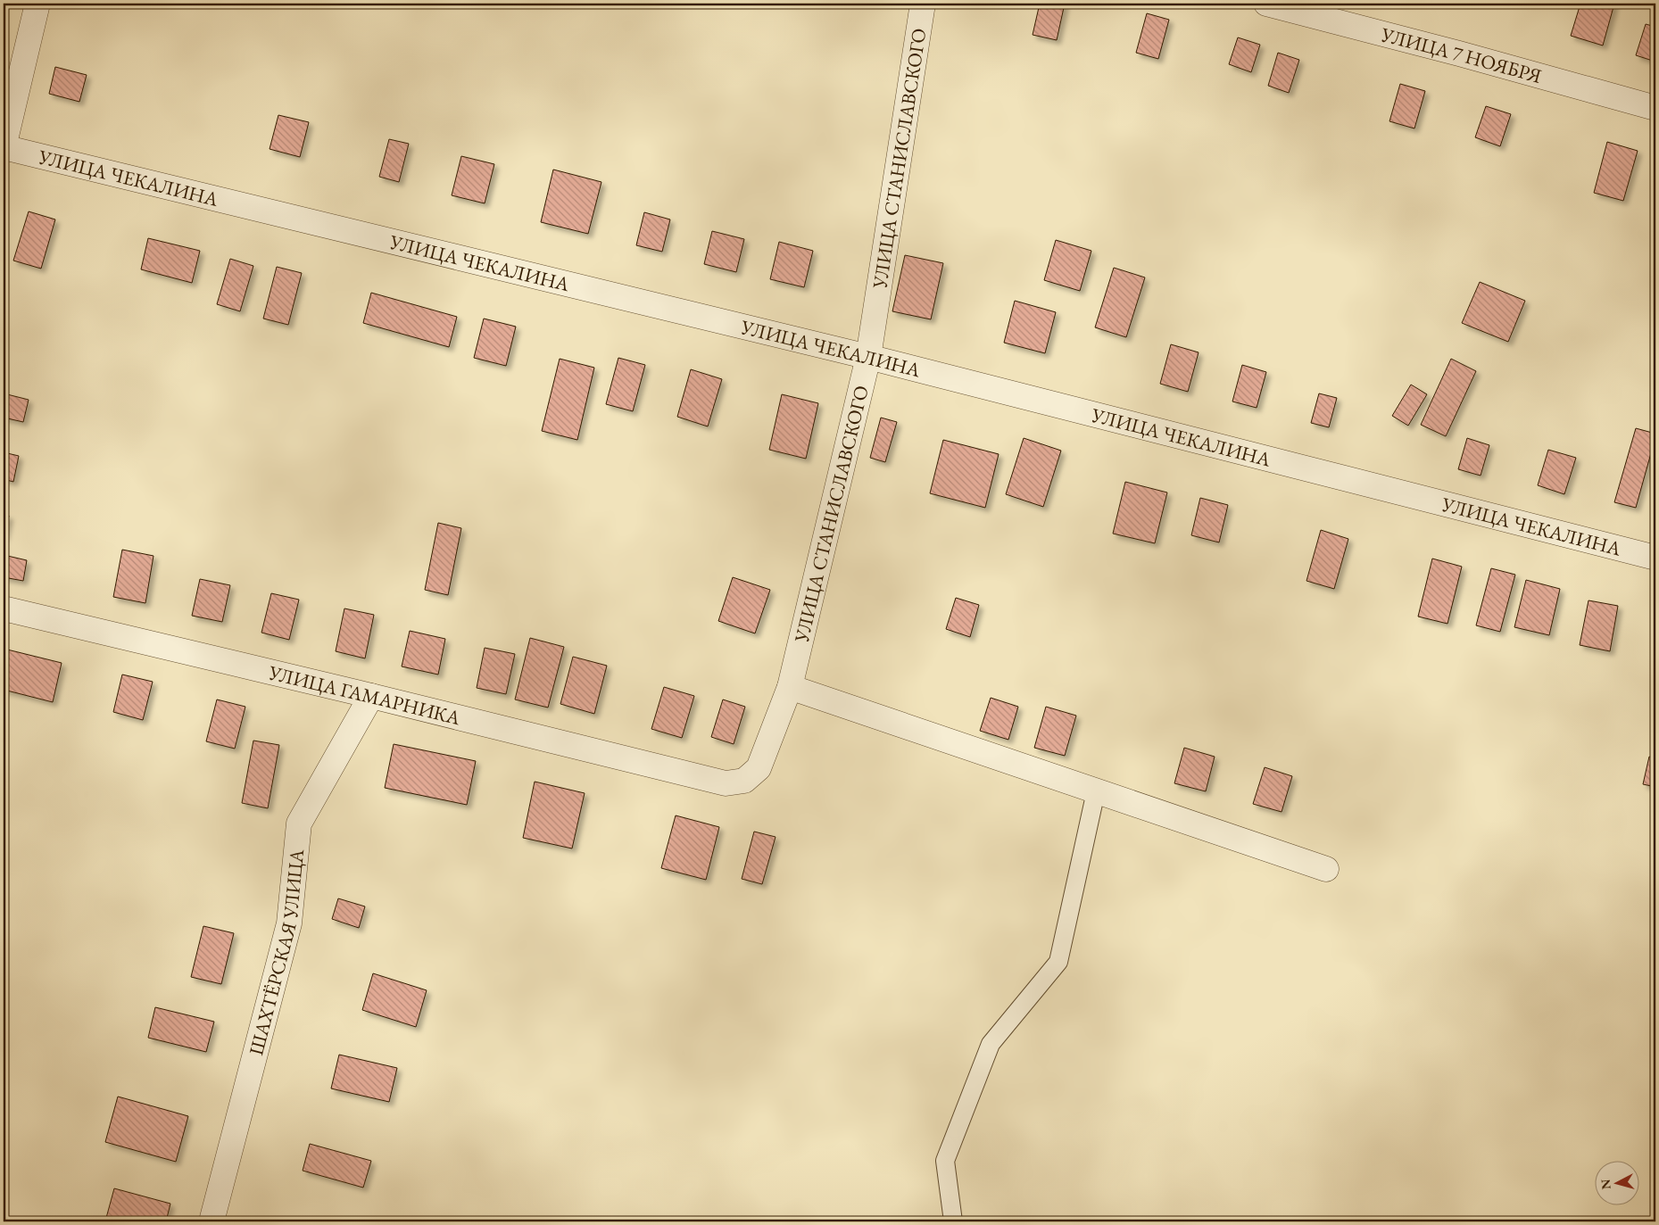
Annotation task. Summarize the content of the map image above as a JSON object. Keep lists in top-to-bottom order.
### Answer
{
  "streets": {
    "street": [
      "УЛИЦА 7 НОЯБРЯ",
      "УЛИЦА СТАНИСЛАВСКОГО",
      "УЛИЦА ЧЕКАЛИНА",
      "УЛИЦА ГАМАРНИКА",
      "ШАХТЁРСКАЯ УЛИЦА"
    ]
  },
  "crossings": [
    ["УЛИЦА СТАНИСЛАВСКОГО", "УЛИЦА ЧЕКАЛИНА"],
    ["УЛИЦА СТАНИСЛАВСКОГО", "УЛИЦА ГАМАРНИКА"],
    ["УЛИЦА ГАМАРНИКА", "ШАХТЁРСКАЯ УЛИЦА"]
  ],
  "north": "left"
}
